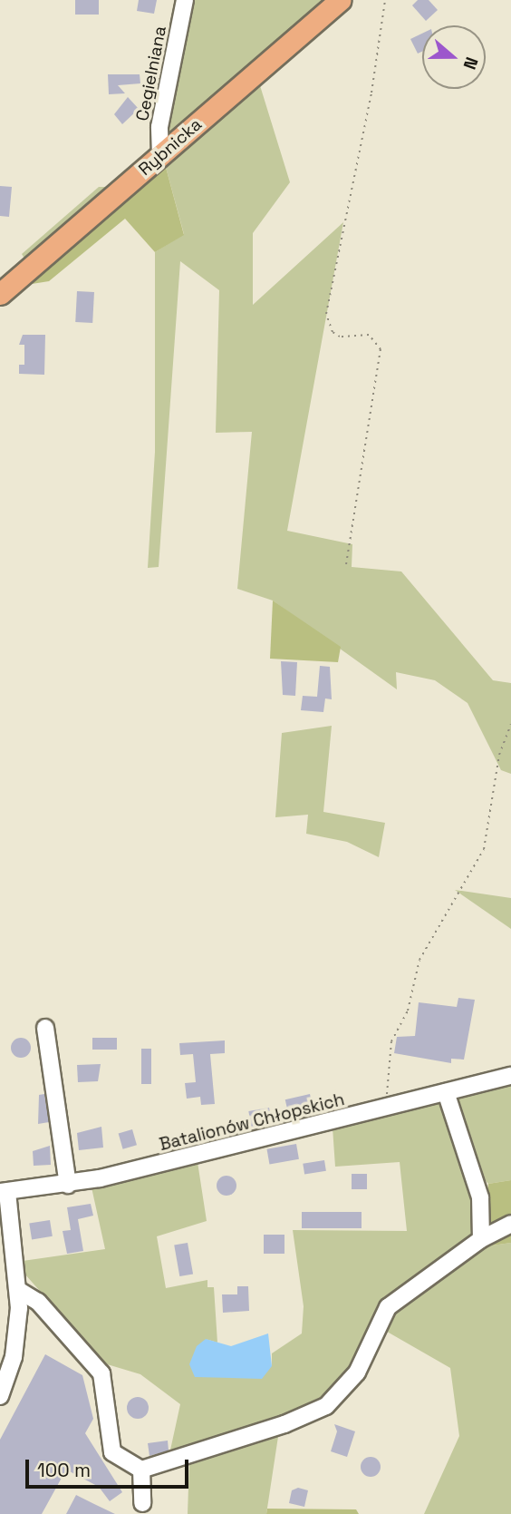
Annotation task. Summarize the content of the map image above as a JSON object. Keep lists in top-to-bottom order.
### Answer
{
  "streets": {
    "main road": ["Rybnicka"],
    "street": ["Cegielniana", "Batalionów Chłopskich"]
  },
  "crossings": [
    ["Cegielniana", "Rybnicka"]
  ],
  "scale_bar": "100 m",
  "north": "right"
}
